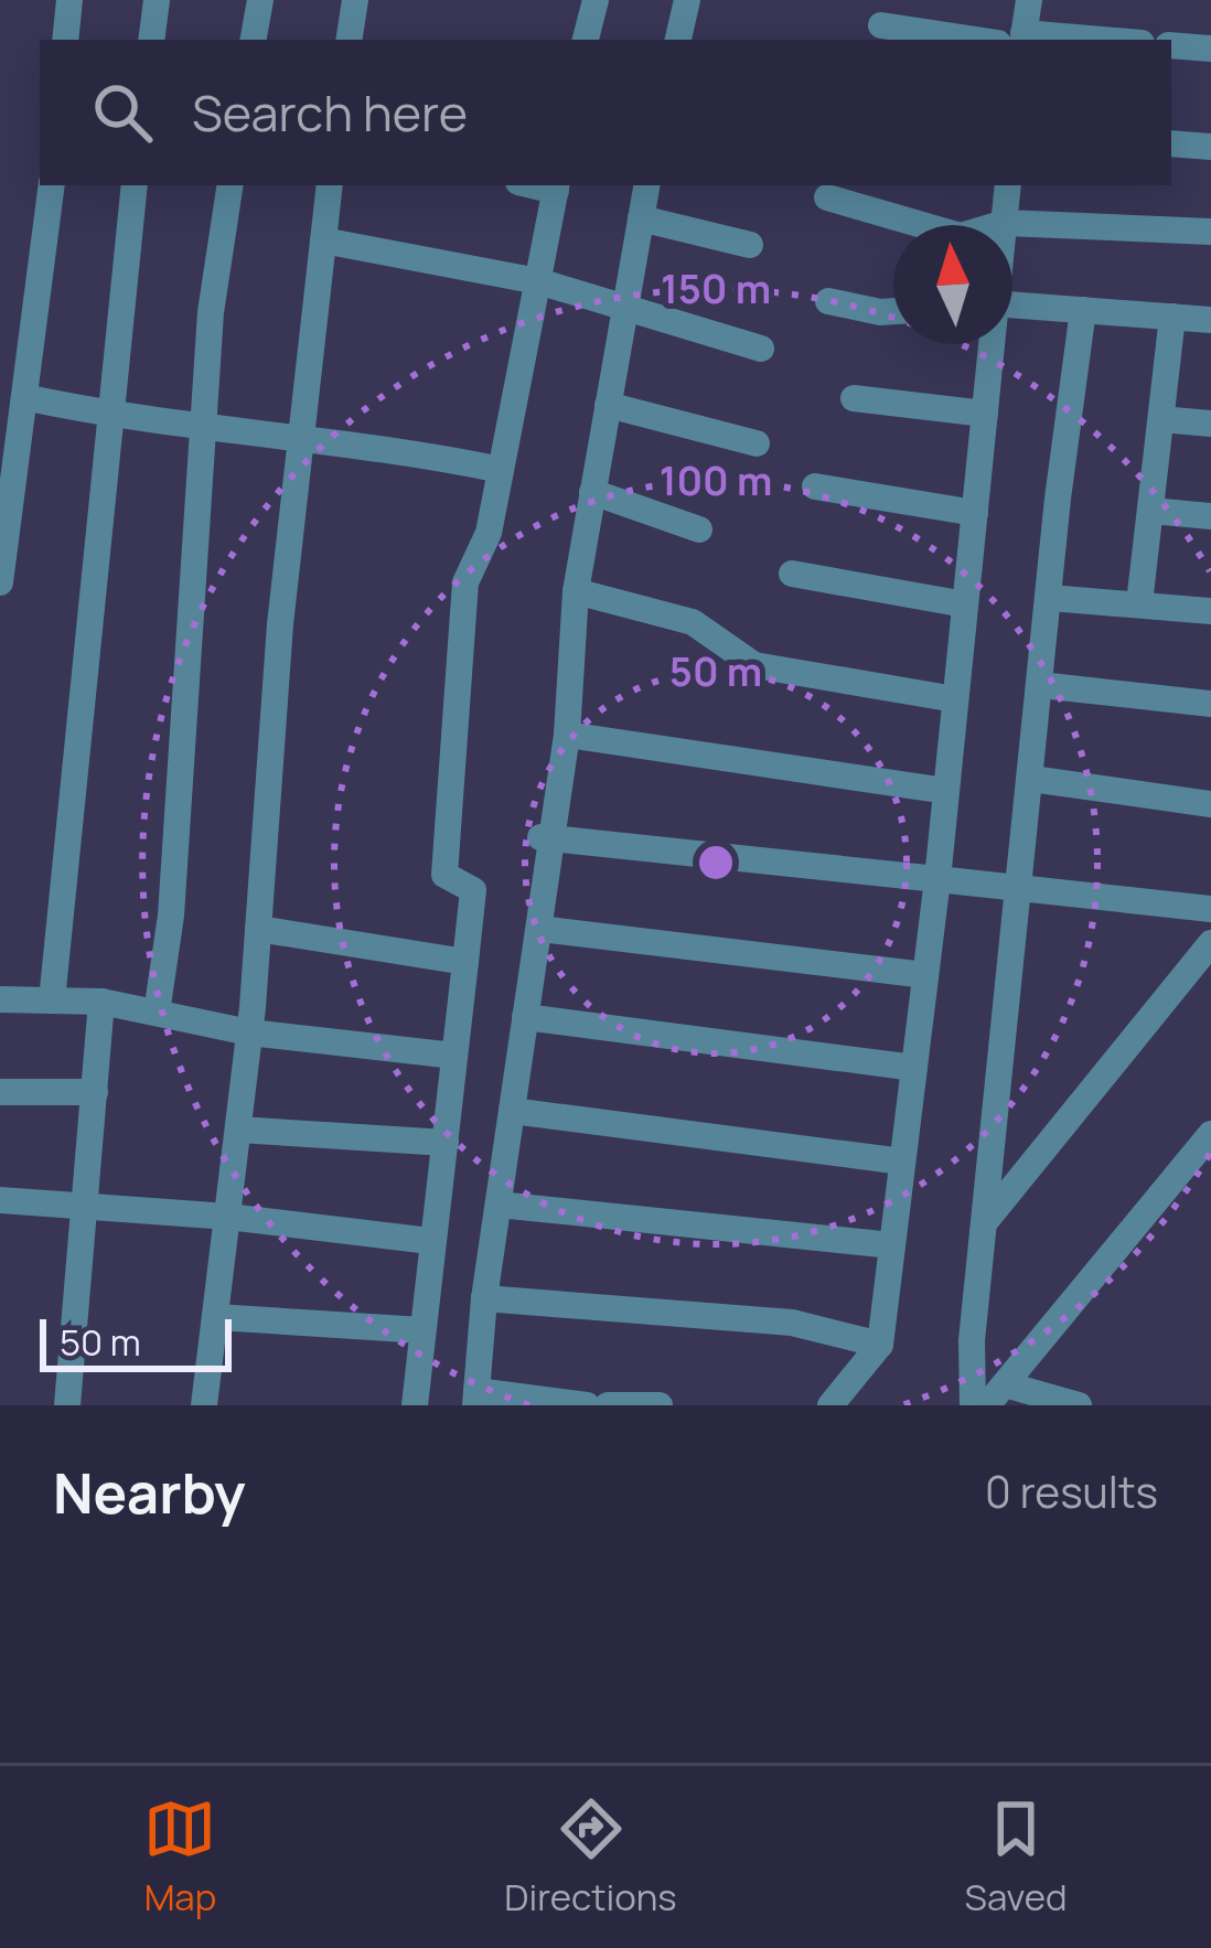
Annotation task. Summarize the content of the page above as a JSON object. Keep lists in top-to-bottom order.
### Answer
{
  "scale_bar": "50 m",
  "north": "top",
  "page": {
    "search": "Search here",
    "scale": "50 m",
    "heading": ["Nearby", "0 results"],
    "nav": ["Map", "Directions", "Saved"]
  },
  "rings": ["150 m", "100 m", "50 m"]
}
